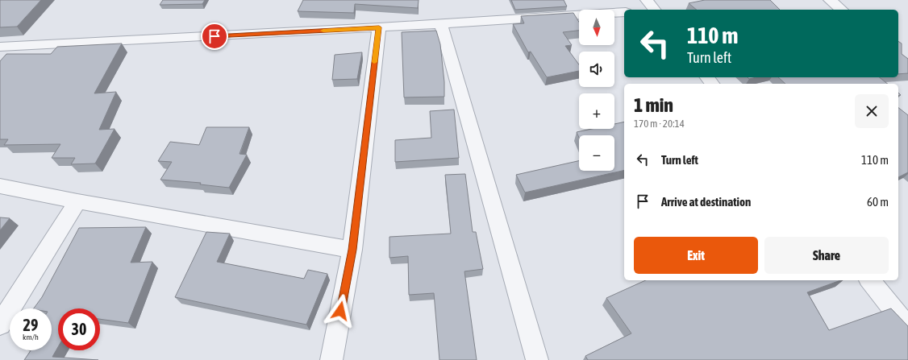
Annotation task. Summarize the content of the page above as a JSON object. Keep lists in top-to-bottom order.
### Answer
{
  "north": "bottom",
  "page": {
    "map_buttons": ["+", "−"],
    "turn": ["110 m", "Turn left"],
    "heading": ["1 min", "170 m · 20:14"],
    "list": [
      {
        "name": "Turn left",
        "value": "110 m"
      },
      {
        "name": "Arrive at destination",
        "value": "60 m"
      }
    ],
    "buttons": ["Exit", "Share"],
    "speed": "29 km/h",
    "limit": "30"
  }
}
